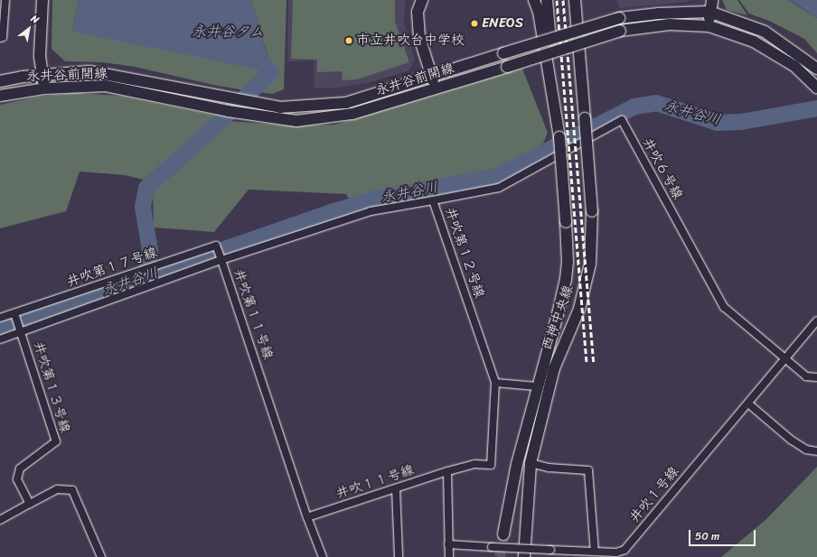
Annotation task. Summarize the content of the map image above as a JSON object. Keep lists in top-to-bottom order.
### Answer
{
  "streets": {
    "street": [
      "永井谷前開線",
      "井吹６号線",
      "井吹第１２号線",
      "井吹第１７号線",
      "井吹第１１号線",
      "西神中央線",
      "井吹第１３号線",
      "井吹１１号線",
      "井吹１号線"
    ]
  },
  "crossings": [
    ["井吹６号線", "井吹第１２号線"],
    ["井吹６号線", "井吹１号線"],
    ["井吹第１２号線", "井吹第１７号線"],
    ["井吹第１２号線", "井吹第１１号線"],
    ["井吹第１２号線", "井吹１１号線"],
    ["井吹第１７号線", "井吹第１１号線"],
    ["井吹第１７号線", "井吹第１３号線"],
    ["井吹第１１号線", "井吹第１３号線"],
    ["井吹第１１号線", "井吹１１号線"]
  ],
  "water": ["永井谷タム", "永井谷川"],
  "places": ["ENEOS", "市立井吹台中学校"],
  "scale_bar": "50 m",
  "north": "top right"
}
